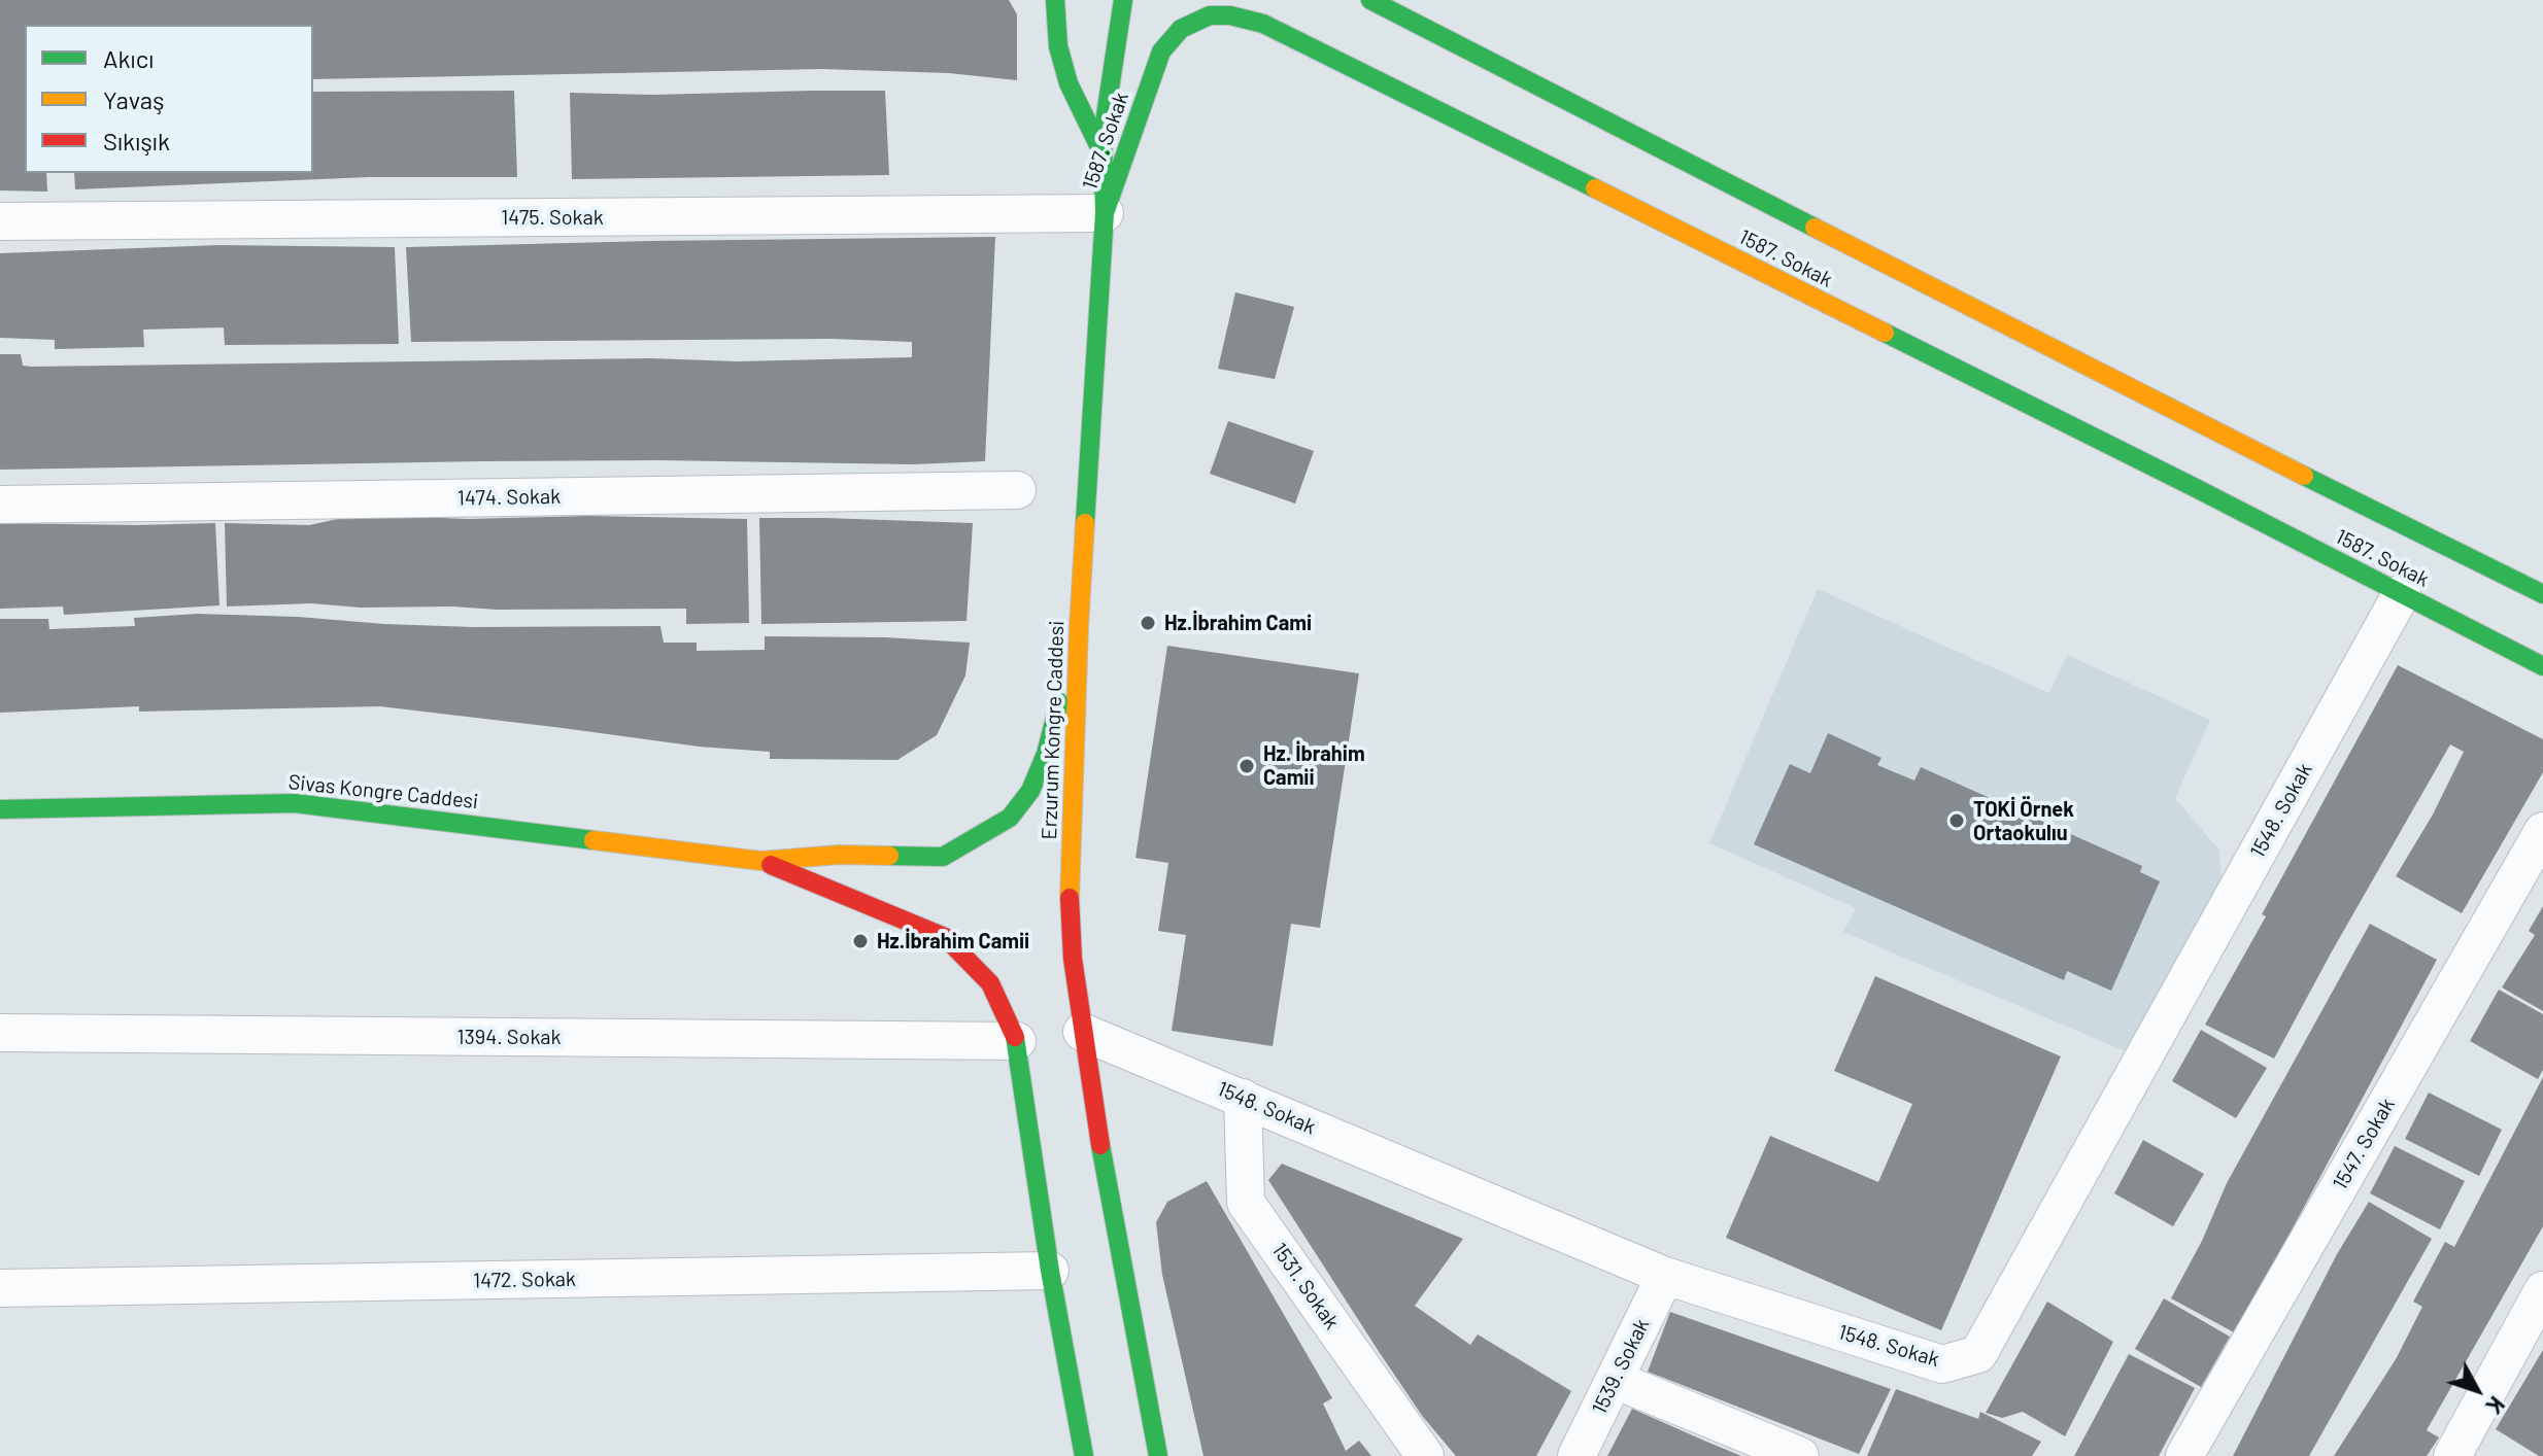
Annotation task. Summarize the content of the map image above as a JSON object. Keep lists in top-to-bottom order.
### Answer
{
  "streets": {
    "main road": ["1587. Sokak", "Erzurum Kongre Caddesi", "Sivas Kongre Caddesi"],
    "street": [
      "1475. Sokak",
      "1474. Sokak",
      "1548. Sokak",
      "1394. Sokak",
      "1547. Sokak",
      "1472. Sokak",
      "1531. Sokak",
      "1539. Sokak"
    ]
  },
  "crossings": [
    ["1587. Sokak", "1475. Sokak"],
    ["1587. Sokak", "Erzurum Kongre Caddesi"],
    ["1587. Sokak", "1548. Sokak"],
    ["1475. Sokak", "Erzurum Kongre Caddesi"],
    ["Erzurum Kongre Caddesi", "Sivas Kongre Caddesi"],
    ["Erzurum Kongre Caddesi", "1548. Sokak"],
    ["Sivas Kongre Caddesi", "1394. Sokak"],
    ["1548. Sokak", "1531. Sokak"],
    ["1548. Sokak", "1539. Sokak"]
  ],
  "places": [
    "Hz.İbrahim Cami",
    "Hz. İbrahim Camii",
    "TOKİ Örnek Ortaokulıu",
    "Hz.İbrahim Camii"
  ],
  "legend": ["Akıcı", "Yavaş", "Sıkışık"],
  "north": "bottom right"
}
